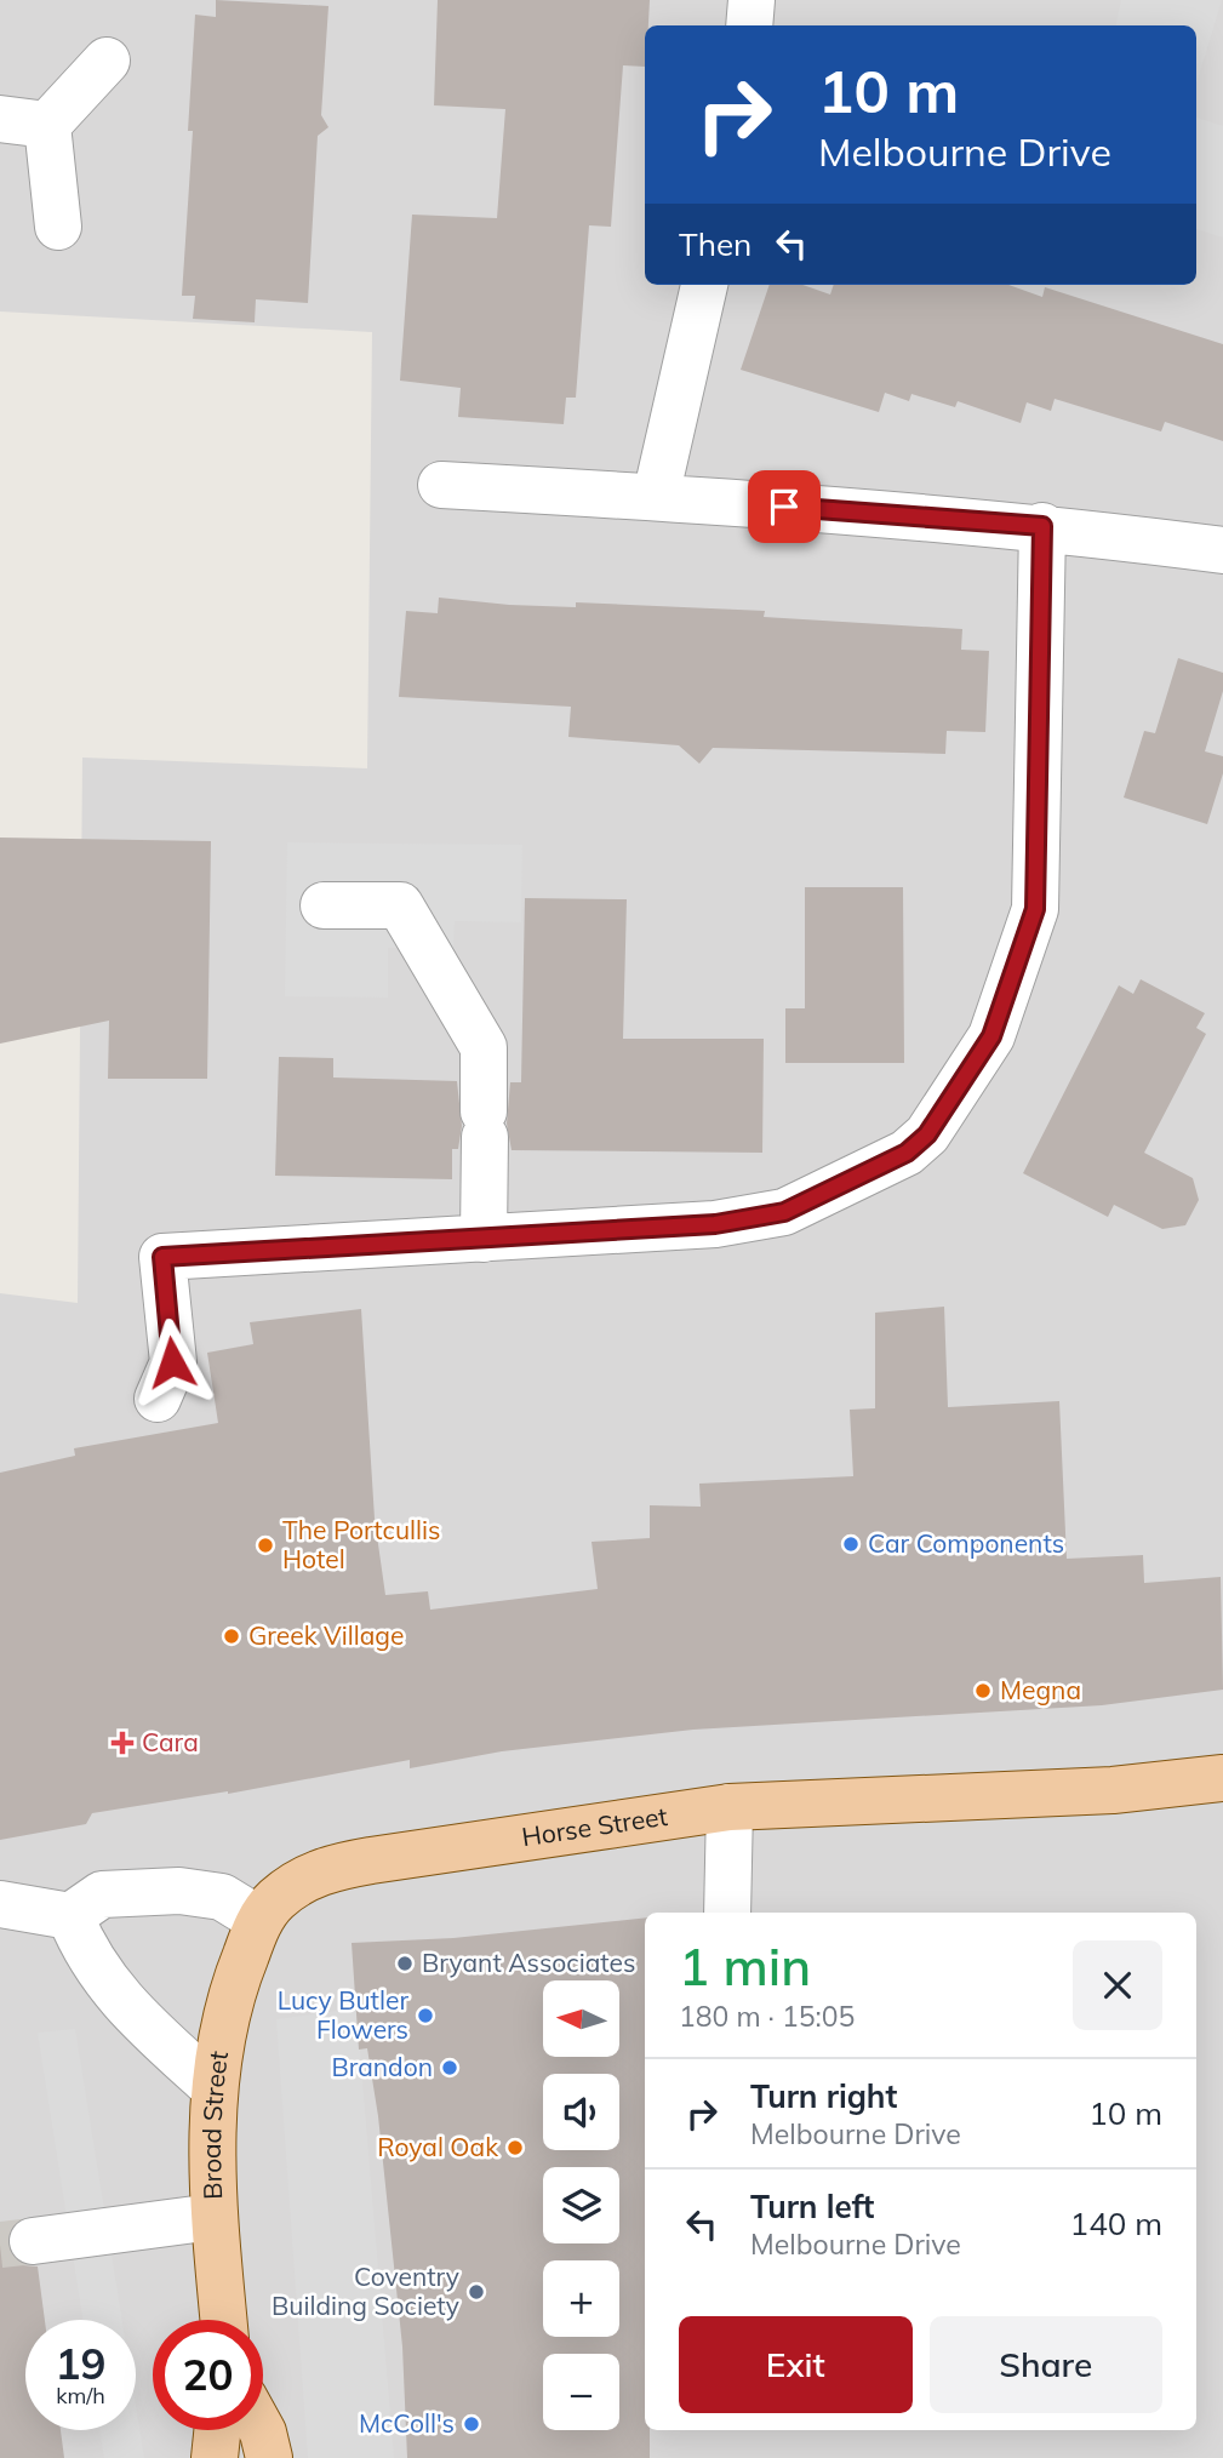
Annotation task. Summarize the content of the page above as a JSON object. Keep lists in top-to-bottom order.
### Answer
{
  "streets": {
    "main road": ["Horse Street", "Broad Street"]
  },
  "crossings": [
    ["Horse Street", "Broad Street"]
  ],
  "places": {
    "other": [
      "Car Components",
      "The Portcullis Hotel",
      "Greek Village",
      "Megna",
      "Bryant Associates",
      "Lucy Butler Flowers",
      "Brandon",
      "Royal Oak",
      "Coventry Building Society",
      "McColl's"
    ],
    "health": ["Cara"]
  },
  "north": "left",
  "page": {
    "turn": ["10 m", "Melbourne Drive"],
    "then": "Then",
    "heading": ["1 min", "180 m · 15:05"],
    "map_buttons": ["+", "−"],
    "list": [
      {
        "name": "Turn right",
        "note": "Melbourne Drive",
        "value": "10 m"
      },
      {
        "name": "Turn left",
        "note": "Melbourne Drive",
        "value": "140 m"
      }
    ],
    "buttons": ["Exit", "Share"],
    "speed": "19 km/h",
    "limit": "20"
  }
}
